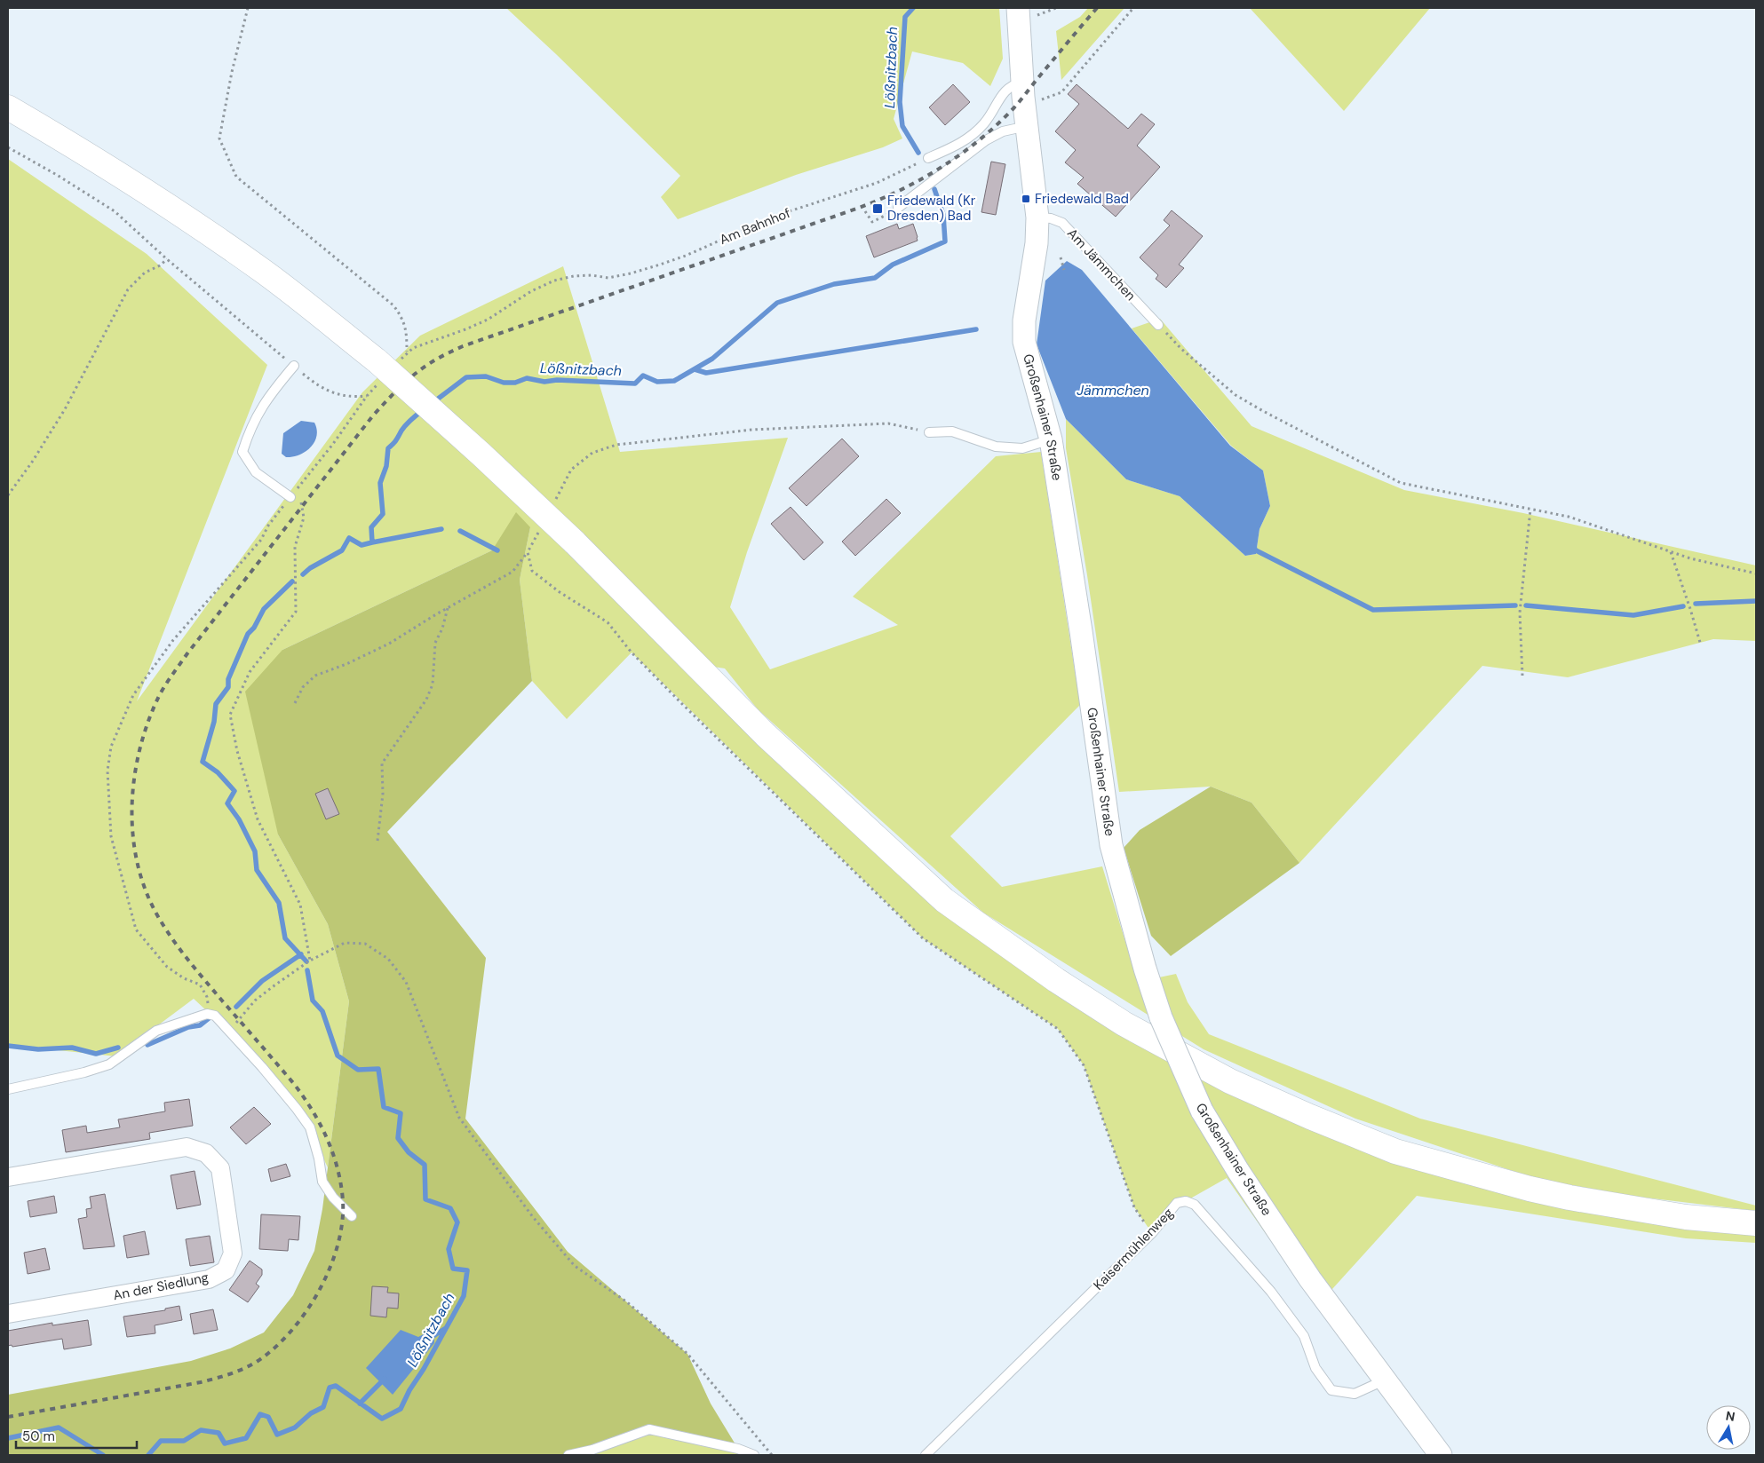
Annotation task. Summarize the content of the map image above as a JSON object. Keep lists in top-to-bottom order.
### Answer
{
  "streets": {
    "street": ["Großenhainer Straße", "An der Siedlung"],
    "lane": ["Am Jämmchen", "Kaisermühlenweg"],
    "path": ["Am Bahnhof"]
  },
  "crossings": [
    ["Am Jämmchen", "Großenhainer Straße"],
    ["Großenhainer Straße", "Kaisermühlenweg"]
  ],
  "water": ["Lößnitzbach", "Jämmchen"],
  "places": {
    "transit": ["Friedewald Bad", "Friedewald (Kr Dresden) Bad"]
  },
  "scale_bar": "50 m",
  "north": "top"
}
